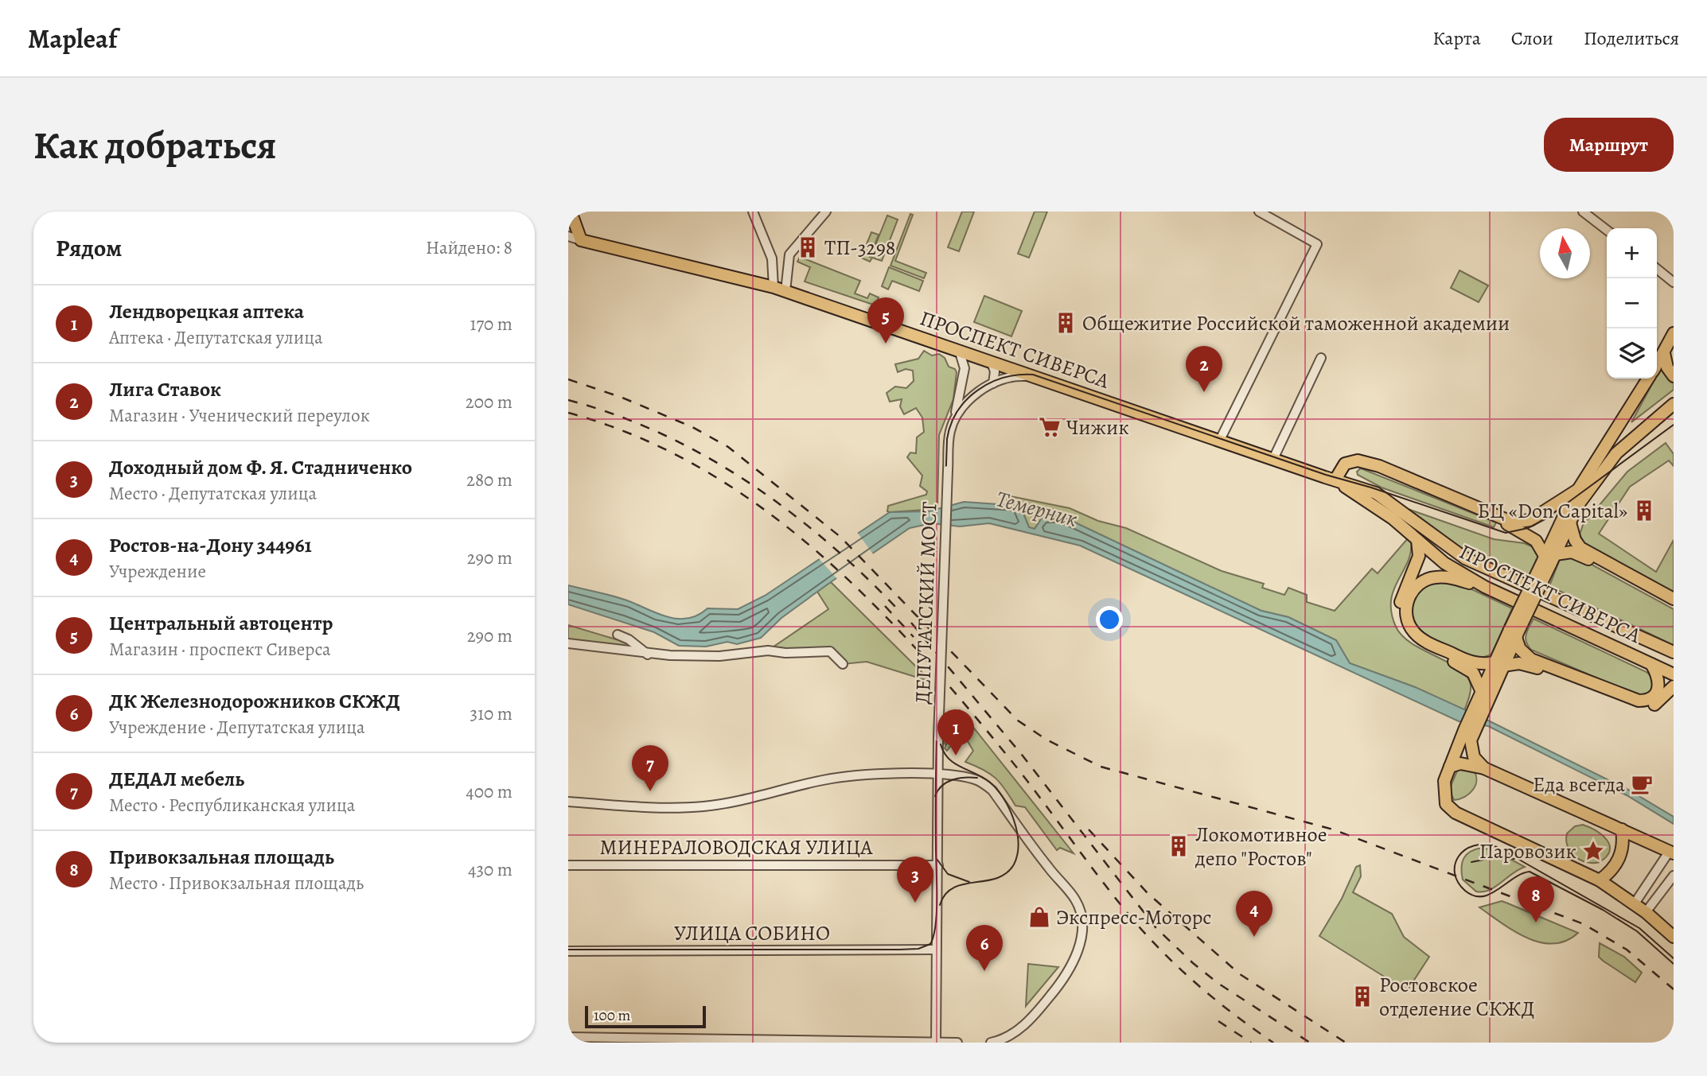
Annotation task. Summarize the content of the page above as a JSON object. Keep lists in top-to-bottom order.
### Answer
{
  "streets": {
    "main road": ["ПРОСПЕКТ СИВЕРСА"],
    "street": ["ДЕПУТАТСКИЙ МОСТ", "МИНЕРАЛОВОДСКАЯ УЛИЦА", "УЛИЦА СОБИНО"]
  },
  "crossings": [
    ["ПРОСПЕКТ СИВЕРСА", "ДЕПУТАТСКИЙ МОСТ"],
    ["ДЕПУТАТСКИЙ МОСТ", "МИНЕРАЛОВОДСКАЯ УЛИЦА"],
    ["ДЕПУТАТСКИЙ МОСТ", "УЛИЦА СОБИНО"]
  ],
  "water": ["Темерник"],
  "places": {
    "building": [
      "ТП-3298",
      "Общежитие Российской таможенной академии",
      "БЦ «Don Capital»",
      "Локомотивное депо \"Ростов\"",
      "Ростовское отделение СКЖД"
    ],
    "supermarket": ["Чижик"],
    "cafe": ["Еда всегда"],
    "place": ["Паровозик"],
    "shop": ["Экспресс-Моторс"]
  },
  "scale_bar": "100 m",
  "north": "top",
  "page": {
    "header": "Mapleaf",
    "nav": ["Карта", "Слои", "Поделиться"],
    "buttons": "Маршрут",
    "title": "Как добраться",
    "heading": ["Рядом", "Найдено: 8"],
    "map_buttons": ["+", "−"],
    "list": [
      {
        "mark": "1",
        "name": "Лендворецкая аптека",
        "note": "Аптека · Депутатская улица",
        "value": "170 m"
      },
      {
        "mark": "2",
        "name": "Лига Ставок",
        "note": "Магазин · Ученический переулок",
        "value": "200 m"
      },
      {
        "mark": "3",
        "name": "Доходный дом Ф. Я. Стадниченко",
        "note": "Место · Депутатская улица",
        "value": "280 m"
      },
      {
        "mark": "4",
        "name": "Ростов-на-Дону 344961",
        "note": "Учреждение",
        "value": "290 m"
      },
      {
        "mark": "5",
        "name": "Центральный автоцентр",
        "note": "Магазин · проспект Сиверса",
        "value": "290 m"
      },
      {
        "mark": "6",
        "name": "ДК Железнодорожников СКЖД",
        "note": "Учреждение · Депутатская улица",
        "value": "310 m"
      },
      {
        "mark": "7",
        "name": "ДЕДАЛ мебель",
        "note": "Место · Республиканская улица",
        "value": "400 m"
      },
      {
        "mark": "8",
        "name": "Привокзальная площадь",
        "note": "Место · Привокзальная площадь",
        "value": "430 m"
      }
    ],
    "pins": [
      "5",
      "2",
      "1",
      "7",
      "3",
      "8",
      "4",
      "6"
    ],
    "scale": "100 m"
  }
}
